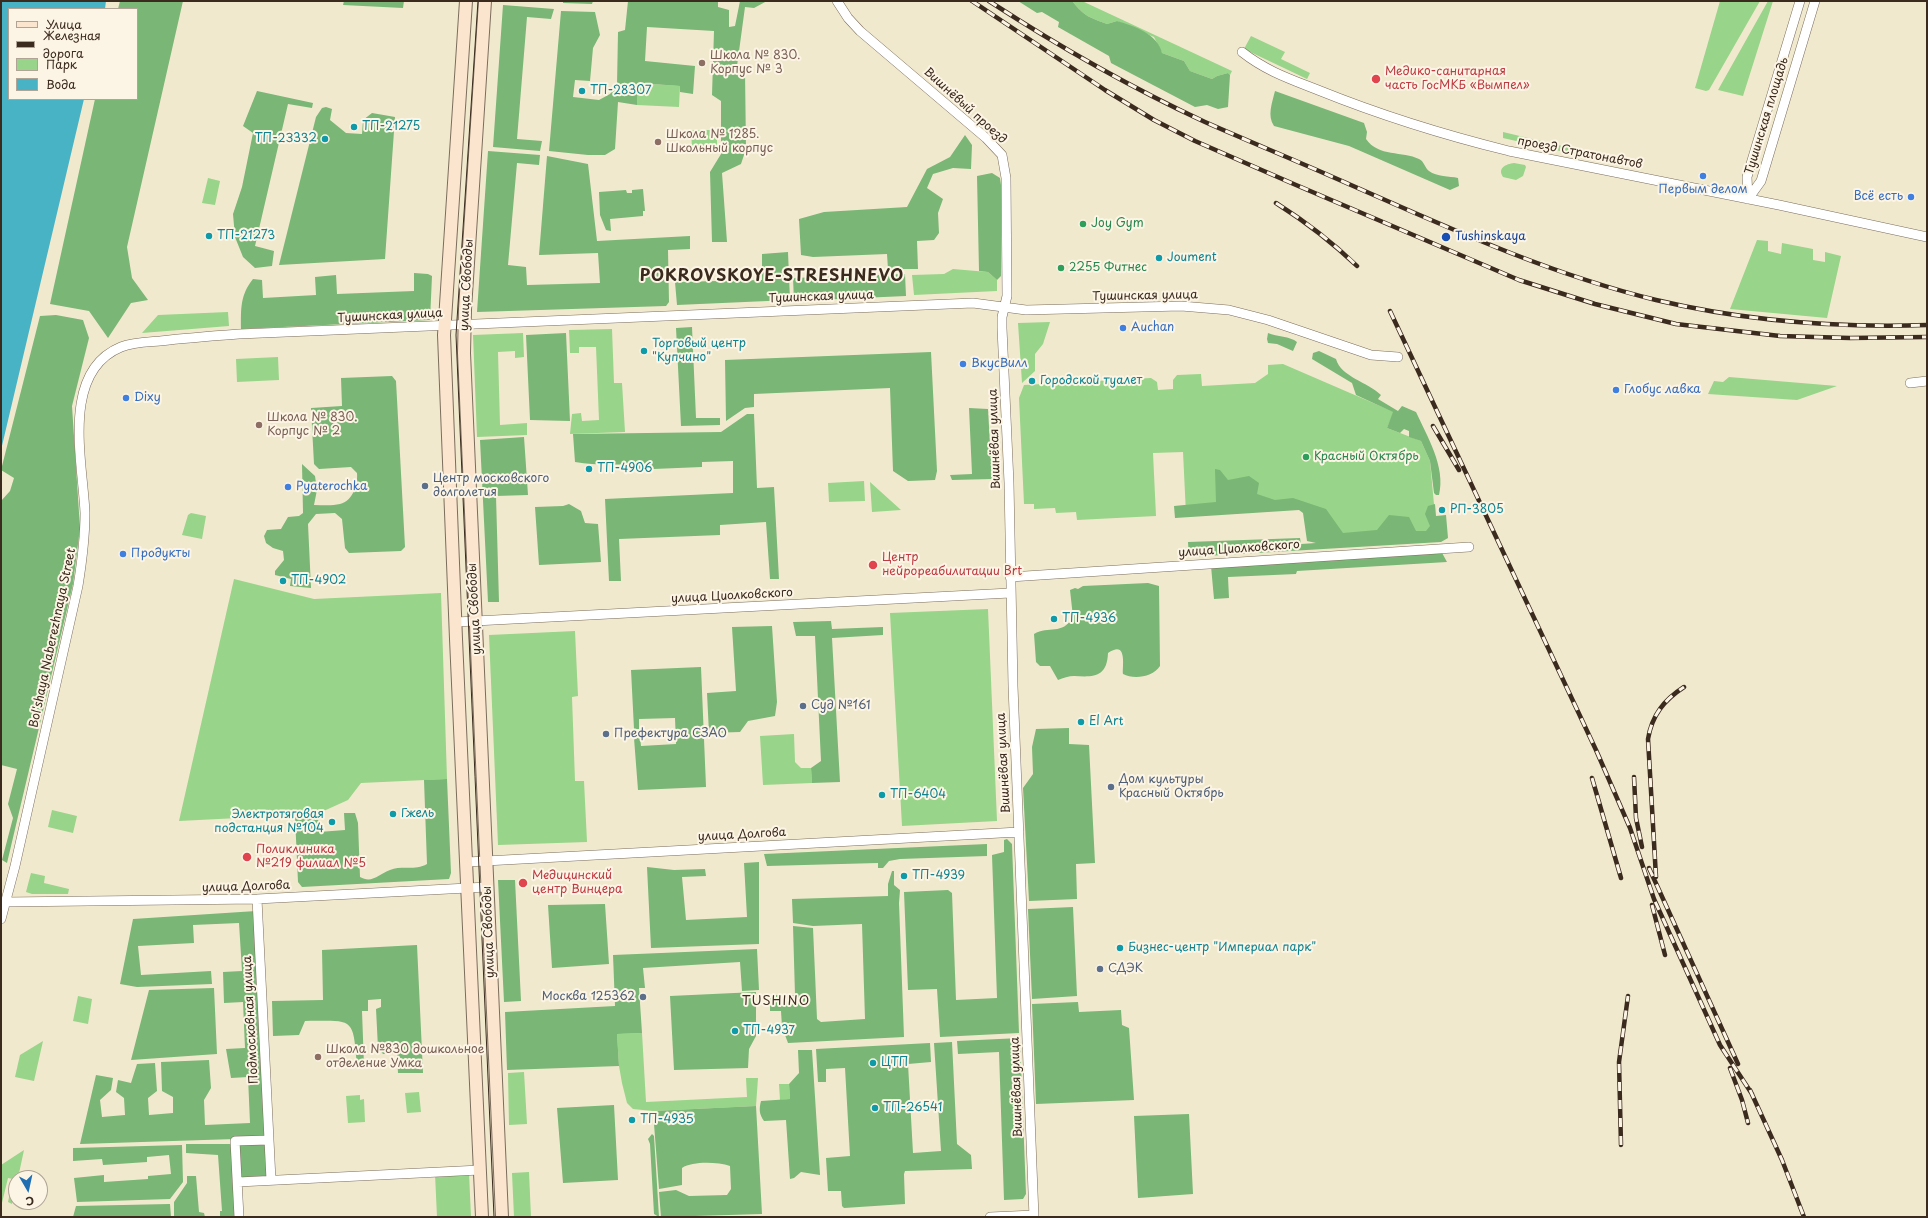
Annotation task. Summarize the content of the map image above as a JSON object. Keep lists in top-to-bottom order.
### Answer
{
  "streets": {
    "main road": ["улица Свободы"],
    "street": [
      "Вишнёвый проезд",
      "Тушинская площадь",
      "проезд Стратонавтов",
      "Тушинская улица",
      "Вишнёвая улица",
      "улица Циолковского",
      "Bol'shaya Naberezhnaya Street",
      "улица Долгова",
      "Подмосковная улица"
    ]
  },
  "crossings": [
    ["Вишнёвый проезд", "Тушинская улица"],
    ["Вишнёвый проезд", "Вишнёвая улица"],
    ["Тушинская площадь", "проезд Стратонавтов"],
    ["улица Свободы", "Тушинская улица"],
    ["улица Свободы", "улица Циолковского"],
    ["улица Свободы", "улица Долгова"],
    ["Тушинская улица", "Вишнёвая улица"],
    ["Тушинская улица", "Bol'shaya Naberezhnaya Street"],
    ["Вишнёвая улица", "улица Циолковского"],
    ["Вишнёвая улица", "улица Долгова"],
    ["Bol'shaya Naberezhnaya Street", "улица Долгова"],
    ["улица Долгова", "Подмосковная улица"]
  ],
  "districts": ["POKROVSKOYE-STRESHNEVO", "TUSHINO"],
  "places": [
    "Школа № 830. Корпус № 3",
    "Медико-санитарная часть ГосМКБ «Вымпел»",
    "ТП-28307",
    "ТП-21275",
    "ТП-23332",
    "Школа № 1285. Школьный корпус",
    "Первым делом",
    "Всё есть",
    "Joy Gym",
    "ТП-21273",
    "Tushinskaya",
    "Joument",
    "2255 Фитнес",
    "Auchan",
    "Торговый центр \"Купчино\"",
    "ВкусВилл",
    "Городской туалет",
    "Глобус лавка",
    "Dixy",
    "Школа № 830. Корпус № 2",
    "Красный Октябрь",
    "ТП-4906",
    "Центр московского долголетия",
    "Pyaterochka",
    "РП-3805",
    "Продукты",
    "Центр нейрореабилитации Brt",
    "ТП-4902",
    "ТП-4936",
    "Суд №161",
    "El Art",
    "Префектура СЗАО",
    "Дом культуры Красный Октябрь",
    "ТП-6404",
    "Гжель",
    "Электротяговая подстанция №104",
    "Поликлиника №219 филиал №5",
    "ТП-4939",
    "Медицинский центр Винцера",
    "Бизнес-центр \"Империал парк\"",
    "СДЭК",
    "Москва 125362",
    "ТП-4937",
    "Школа №830 дошкольное отделение Умка",
    "ЦТП",
    "ТП-26541",
    "ТП-4935"
  ],
  "legend": [
    "Улица",
    "Железная дорога",
    "Парк",
    "Вода"
  ],
  "north": "bottom"
}
